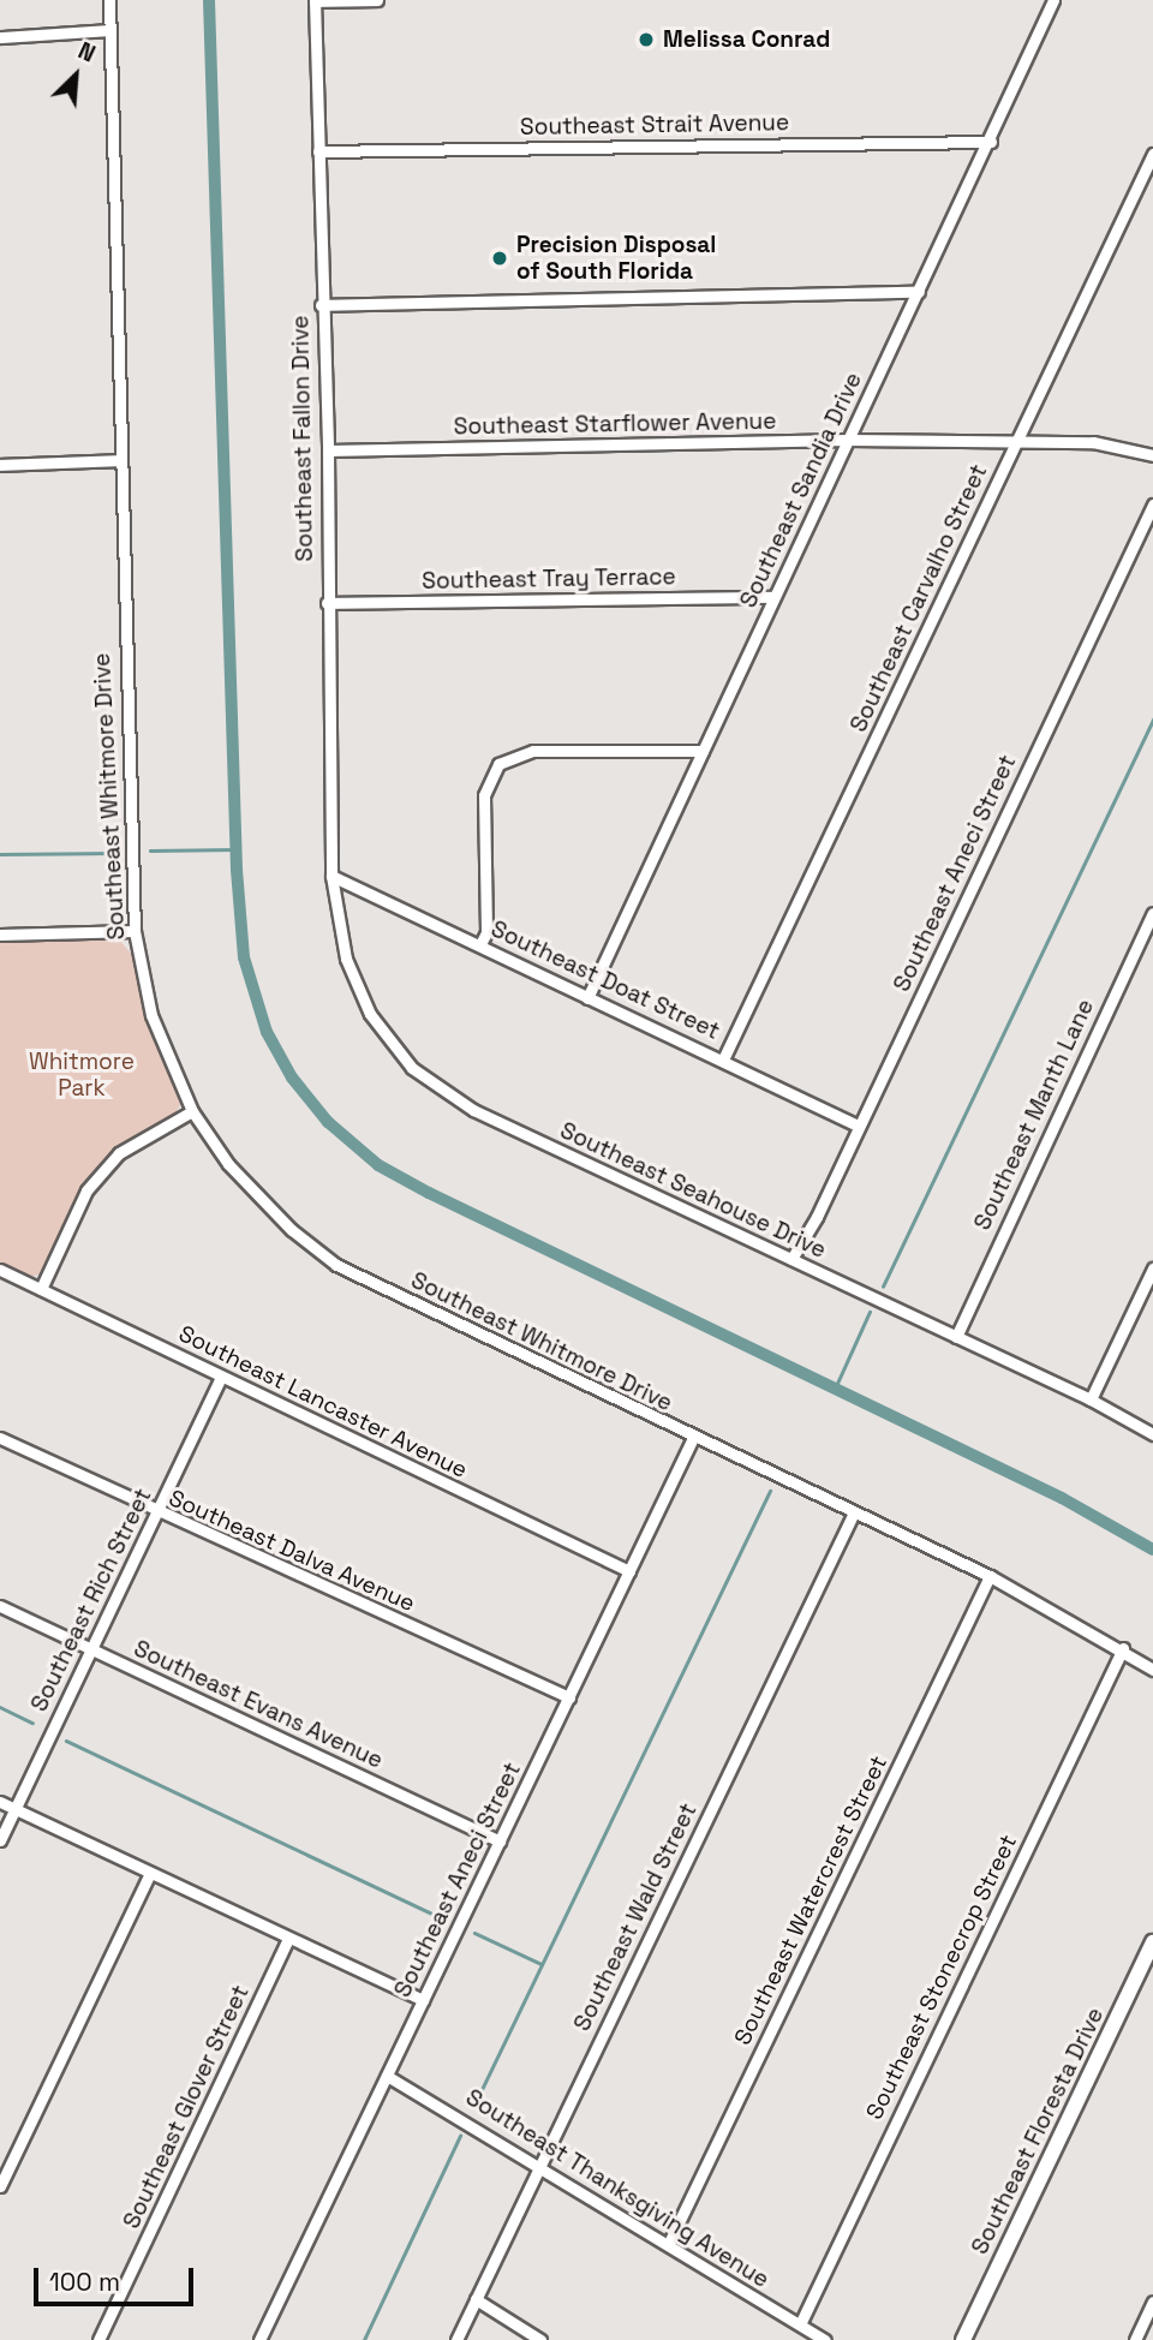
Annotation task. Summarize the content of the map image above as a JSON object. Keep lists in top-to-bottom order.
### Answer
{
  "streets": {
    "street": [
      "Southeast Strait Avenue",
      "Southeast Starflower Avenue",
      "Southeast Fallon Drive",
      "Southeast Sandia Drive",
      "Southeast Tray Terrace",
      "Southeast Carvalho Street",
      "Southeast Whitmore Drive",
      "Southeast Aneci Street",
      "Southeast Doat Street",
      "Southeast Manth Lane",
      "Southeast Seahouse Drive",
      "Southeast Lancaster Avenue",
      "Southeast Dalva Avenue",
      "Southeast Rich Street",
      "Southeast Evans Avenue",
      "Southeast Watercrest Street",
      "Southeast Wald Street",
      "Southeast Stonecrop Street",
      "Southeast Glover Street",
      "Southeast Floresta Drive",
      "Southeast Thanksgiving Avenue"
    ]
  },
  "crossings": [
    ["Southeast Strait Avenue", "Southeast Fallon Drive"],
    ["Southeast Strait Avenue", "Southeast Sandia Drive"],
    ["Southeast Starflower Avenue", "Southeast Fallon Drive"],
    ["Southeast Starflower Avenue", "Southeast Sandia Drive"],
    ["Southeast Starflower Avenue", "Southeast Carvalho Street"],
    ["Southeast Fallon Drive", "Southeast Tray Terrace"],
    ["Southeast Fallon Drive", "Southeast Doat Street"],
    ["Southeast Fallon Drive", "Southeast Seahouse Drive"],
    ["Southeast Sandia Drive", "Southeast Tray Terrace"],
    ["Southeast Sandia Drive", "Southeast Doat Street"],
    ["Southeast Carvalho Street", "Southeast Doat Street"],
    ["Southeast Whitmore Drive", "Southeast Aneci Street"],
    ["Southeast Whitmore Drive", "Southeast Watercrest Street"],
    ["Southeast Whitmore Drive", "Southeast Wald Street"],
    ["Southeast Whitmore Drive", "Southeast Stonecrop Street"],
    ["Southeast Aneci Street", "Southeast Doat Street"],
    ["Southeast Aneci Street", "Southeast Seahouse Drive"],
    ["Southeast Aneci Street", "Southeast Lancaster Avenue"],
    ["Southeast Aneci Street", "Southeast Dalva Avenue"],
    ["Southeast Aneci Street", "Southeast Evans Avenue"],
    ["Southeast Aneci Street", "Southeast Thanksgiving Avenue"],
    ["Southeast Doat Street", "Southeast Seahouse Drive"],
    ["Southeast Manth Lane", "Southeast Seahouse Drive"],
    ["Southeast Lancaster Avenue", "Southeast Rich Street"],
    ["Southeast Dalva Avenue", "Southeast Rich Street"],
    ["Southeast Rich Street", "Southeast Evans Avenue"],
    ["Southeast Watercrest Street", "Southeast Thanksgiving Avenue"],
    ["Southeast Wald Street", "Southeast Thanksgiving Avenue"],
    ["Southeast Stonecrop Street", "Southeast Thanksgiving Avenue"]
  ],
  "parks": ["Whitmore Park"],
  "places": ["Melissa Conrad", "Precision Disposal of South Florida"],
  "scale_bar": "100 m",
  "north": "top right"
}
